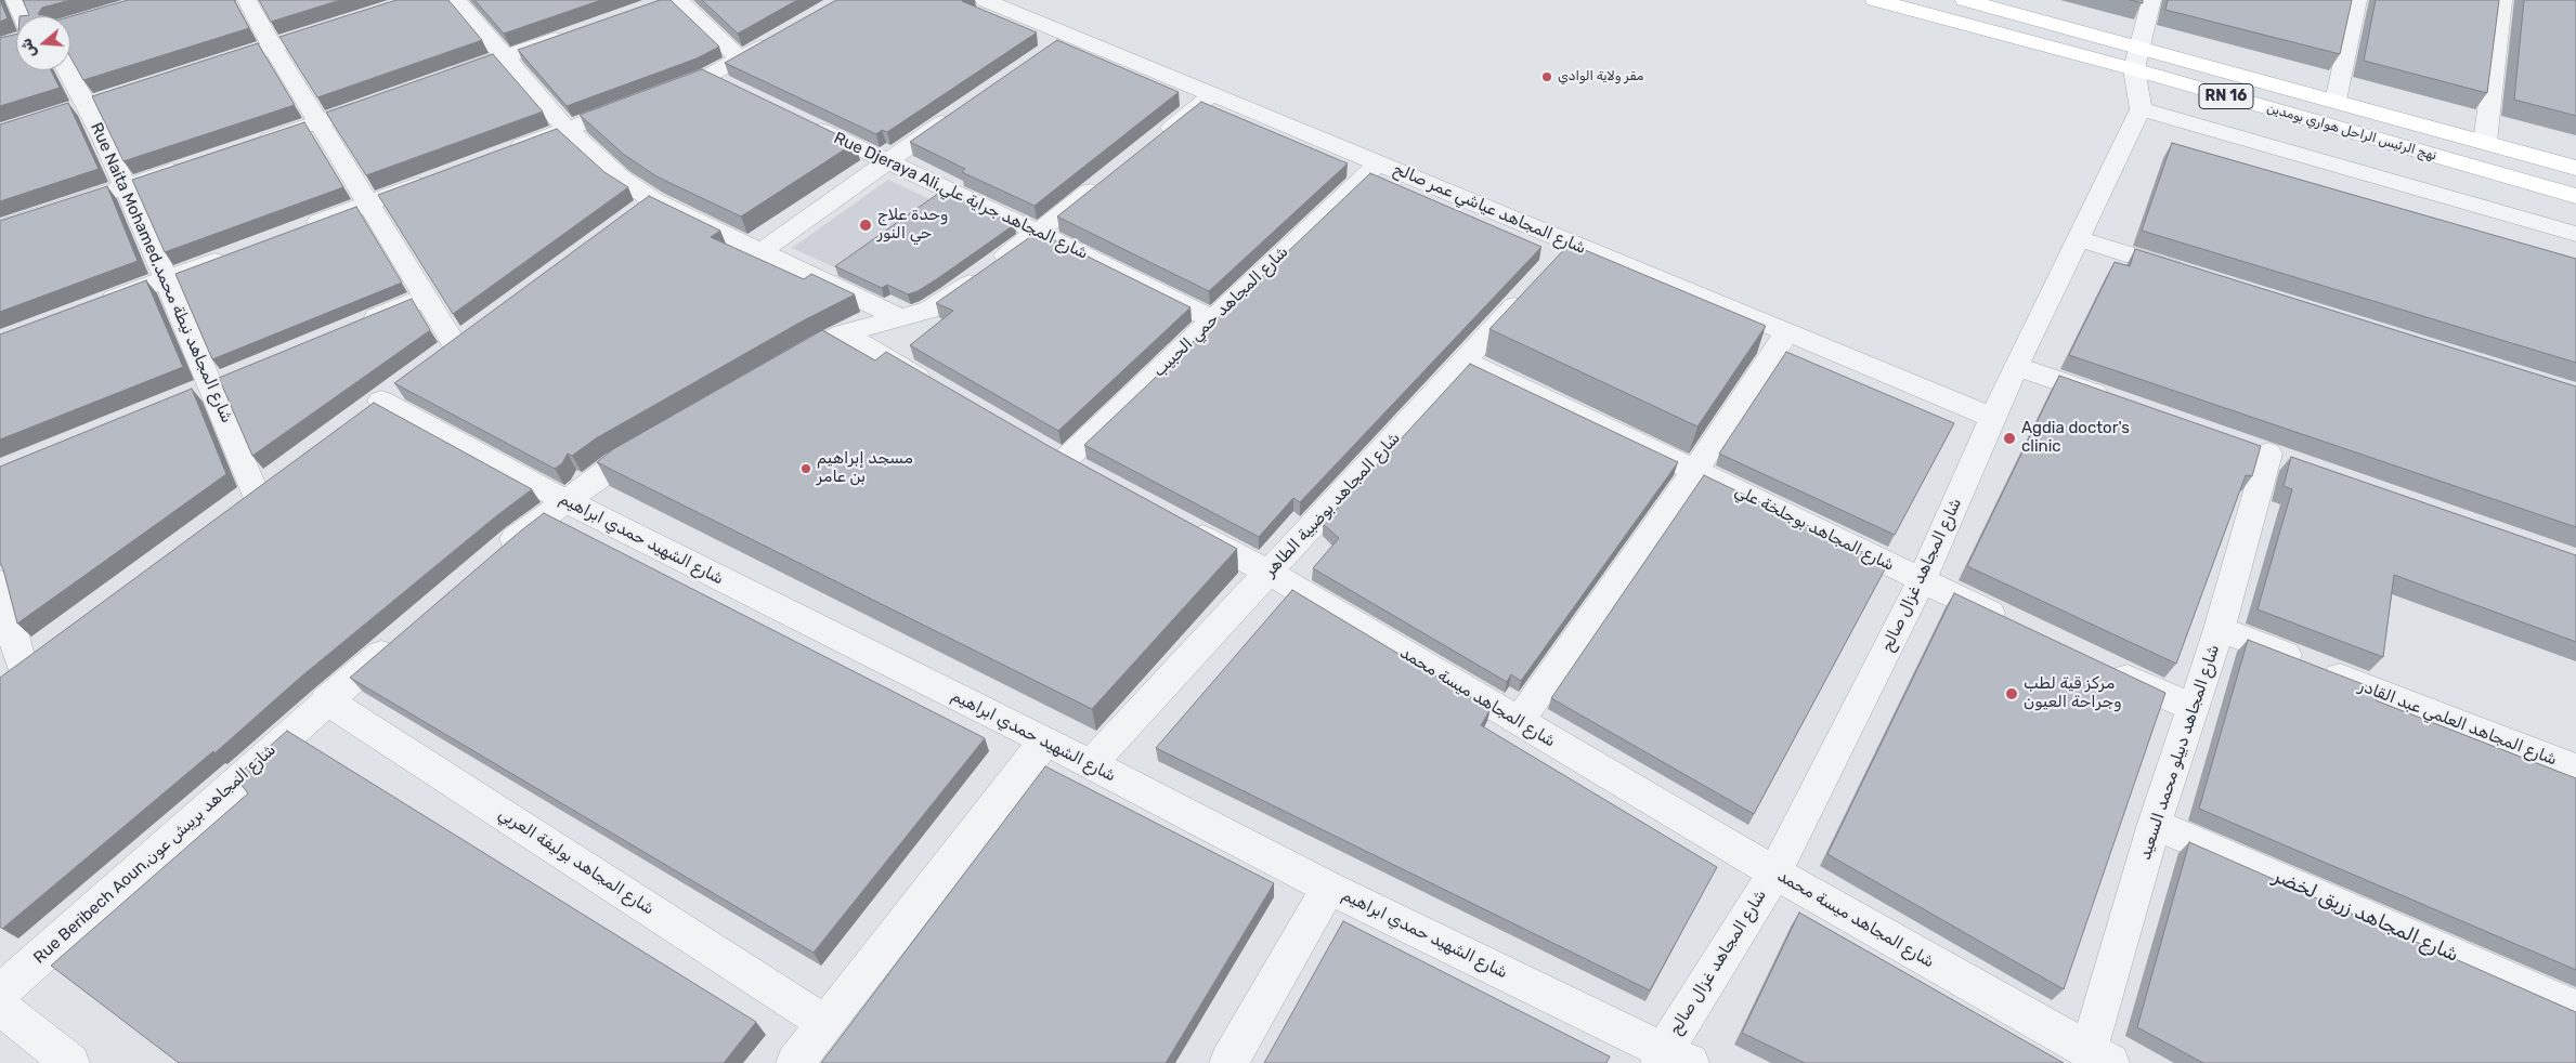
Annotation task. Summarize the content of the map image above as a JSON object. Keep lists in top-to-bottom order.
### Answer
{
  "streets": {
    "main road": ["RN 16", "نهج الرئيس الراحل هواري بومدين"],
    "street": [
      "Rue Djeraya Ali,شارع المجاهد جراية علي",
      "شارع المجاهد عياشي عمر صالح",
      "Rue Naita Mohamed,شارع المجاهد نيطة محمد",
      "شارع المجاهد حمي الحبيب",
      "شارع المجاهد بوضبية الطاهر",
      "شارع المجاهد بوجلخة علي",
      "شارع الشهيد حمدي ابراهيم",
      "شارع المجاهد غزال صالح",
      "شارع المجاهد ميسة محمد",
      "شارع المجاهد العلمي عبد القادر",
      "شارع المجاهد دبيلو محمد السعيد",
      "Rue Beribech Aoun,شارع المجاهد بريبش عون",
      "شارع المجاهد بوليفة العربي",
      "شارع المجاهد زريق لخضر"
    ]
  },
  "crossings": [
    ["Rue Djeraya Ali,شارع المجاهد جراية علي", "شارع المجاهد حمي الحبيب"],
    ["شارع المجاهد عياشي عمر صالح", "شارع المجاهد حمي الحبيب"],
    ["شارع المجاهد عياشي عمر صالح", "شارع المجاهد غزال صالح"],
    ["شارع المجاهد بوضبية الطاهر", "شارع المجاهد بوجلخة علي"],
    ["شارع المجاهد بوضبية الطاهر", "شارع الشهيد حمدي ابراهيم"],
    ["شارع المجاهد بوضبية الطاهر", "شارع المجاهد ميسة محمد"],
    ["شارع المجاهد بوجلخة علي", "شارع المجاهد غزال صالح"],
    ["شارع الشهيد حمدي ابراهيم", "شارع المجاهد غزال صالح"],
    ["شارع المجاهد غزال صالح", "شارع المجاهد ميسة محمد"],
    ["شارع المجاهد ميسة محمد", "شارع المجاهد دبيلو محمد السعيد"],
    ["شارع المجاهد العلمي عبد القادر", "شارع المجاهد دبيلو محمد السعيد"],
    ["شارع المجاهد دبيلو محمد السعيد", "شارع المجاهد زريق لخضر"],
    ["Rue Beribech Aoun,شارع المجاهد بريبش عون", "شارع المجاهد بوليفة العربي"]
  ],
  "places": [
    "مقر ولاية الوادي",
    "وحدة علاج حي النور",
    "Agdia doctor's clinic",
    "مسجد إبراهيم بن عامر",
    "مركز قية لطب وجراحة العيون"
  ],
  "north": "left"
}
